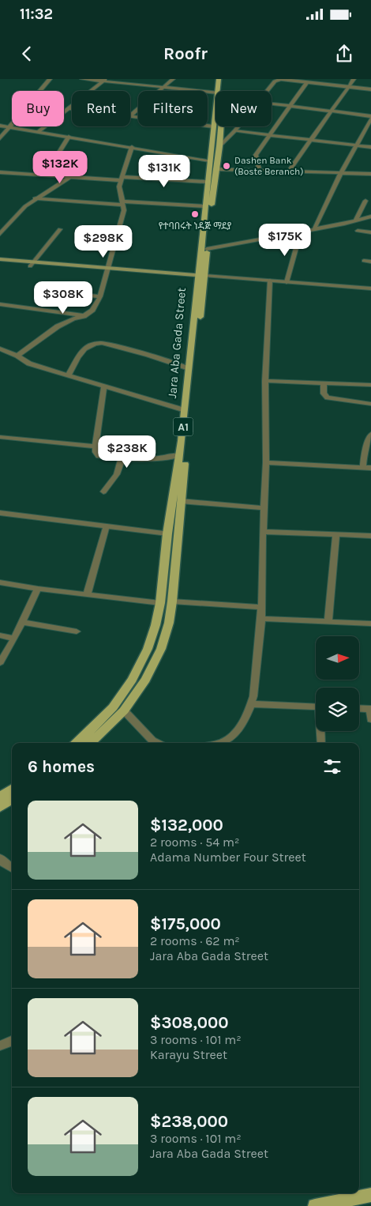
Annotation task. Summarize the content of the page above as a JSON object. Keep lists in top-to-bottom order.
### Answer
{
  "streets": {
    "main road": ["Jara Aba Gada Street", "A1"]
  },
  "places": ["Dashen Bank (Boste Beranch)", "የተባበሩት ነዳጅ ማደያ"],
  "north": "right",
  "page": {
    "status": "11:32",
    "header": "Roofr",
    "chip": [
      "Buy",
      "Rent",
      "Filters",
      "New"
    ],
    "price": [
      "$132K",
      "$131K",
      "$175K",
      "$298K",
      "$308K",
      "$238K"
    ],
    "heading": "6 homes",
    "list": [
      {
        "name": "$132,000",
        "note": "2 rooms · 54 m² · Adama Number Four Street"
      },
      {
        "name": "$175,000",
        "note": "2 rooms · 62 m² · Jara Aba Gada Street"
      },
      {
        "name": "$308,000",
        "note": "3 rooms · 101 m² · Karayu Street"
      },
      {
        "name": "$238,000",
        "note": "3 rooms · 101 m² · Jara Aba Gada Street"
      }
    ]
  }
}
